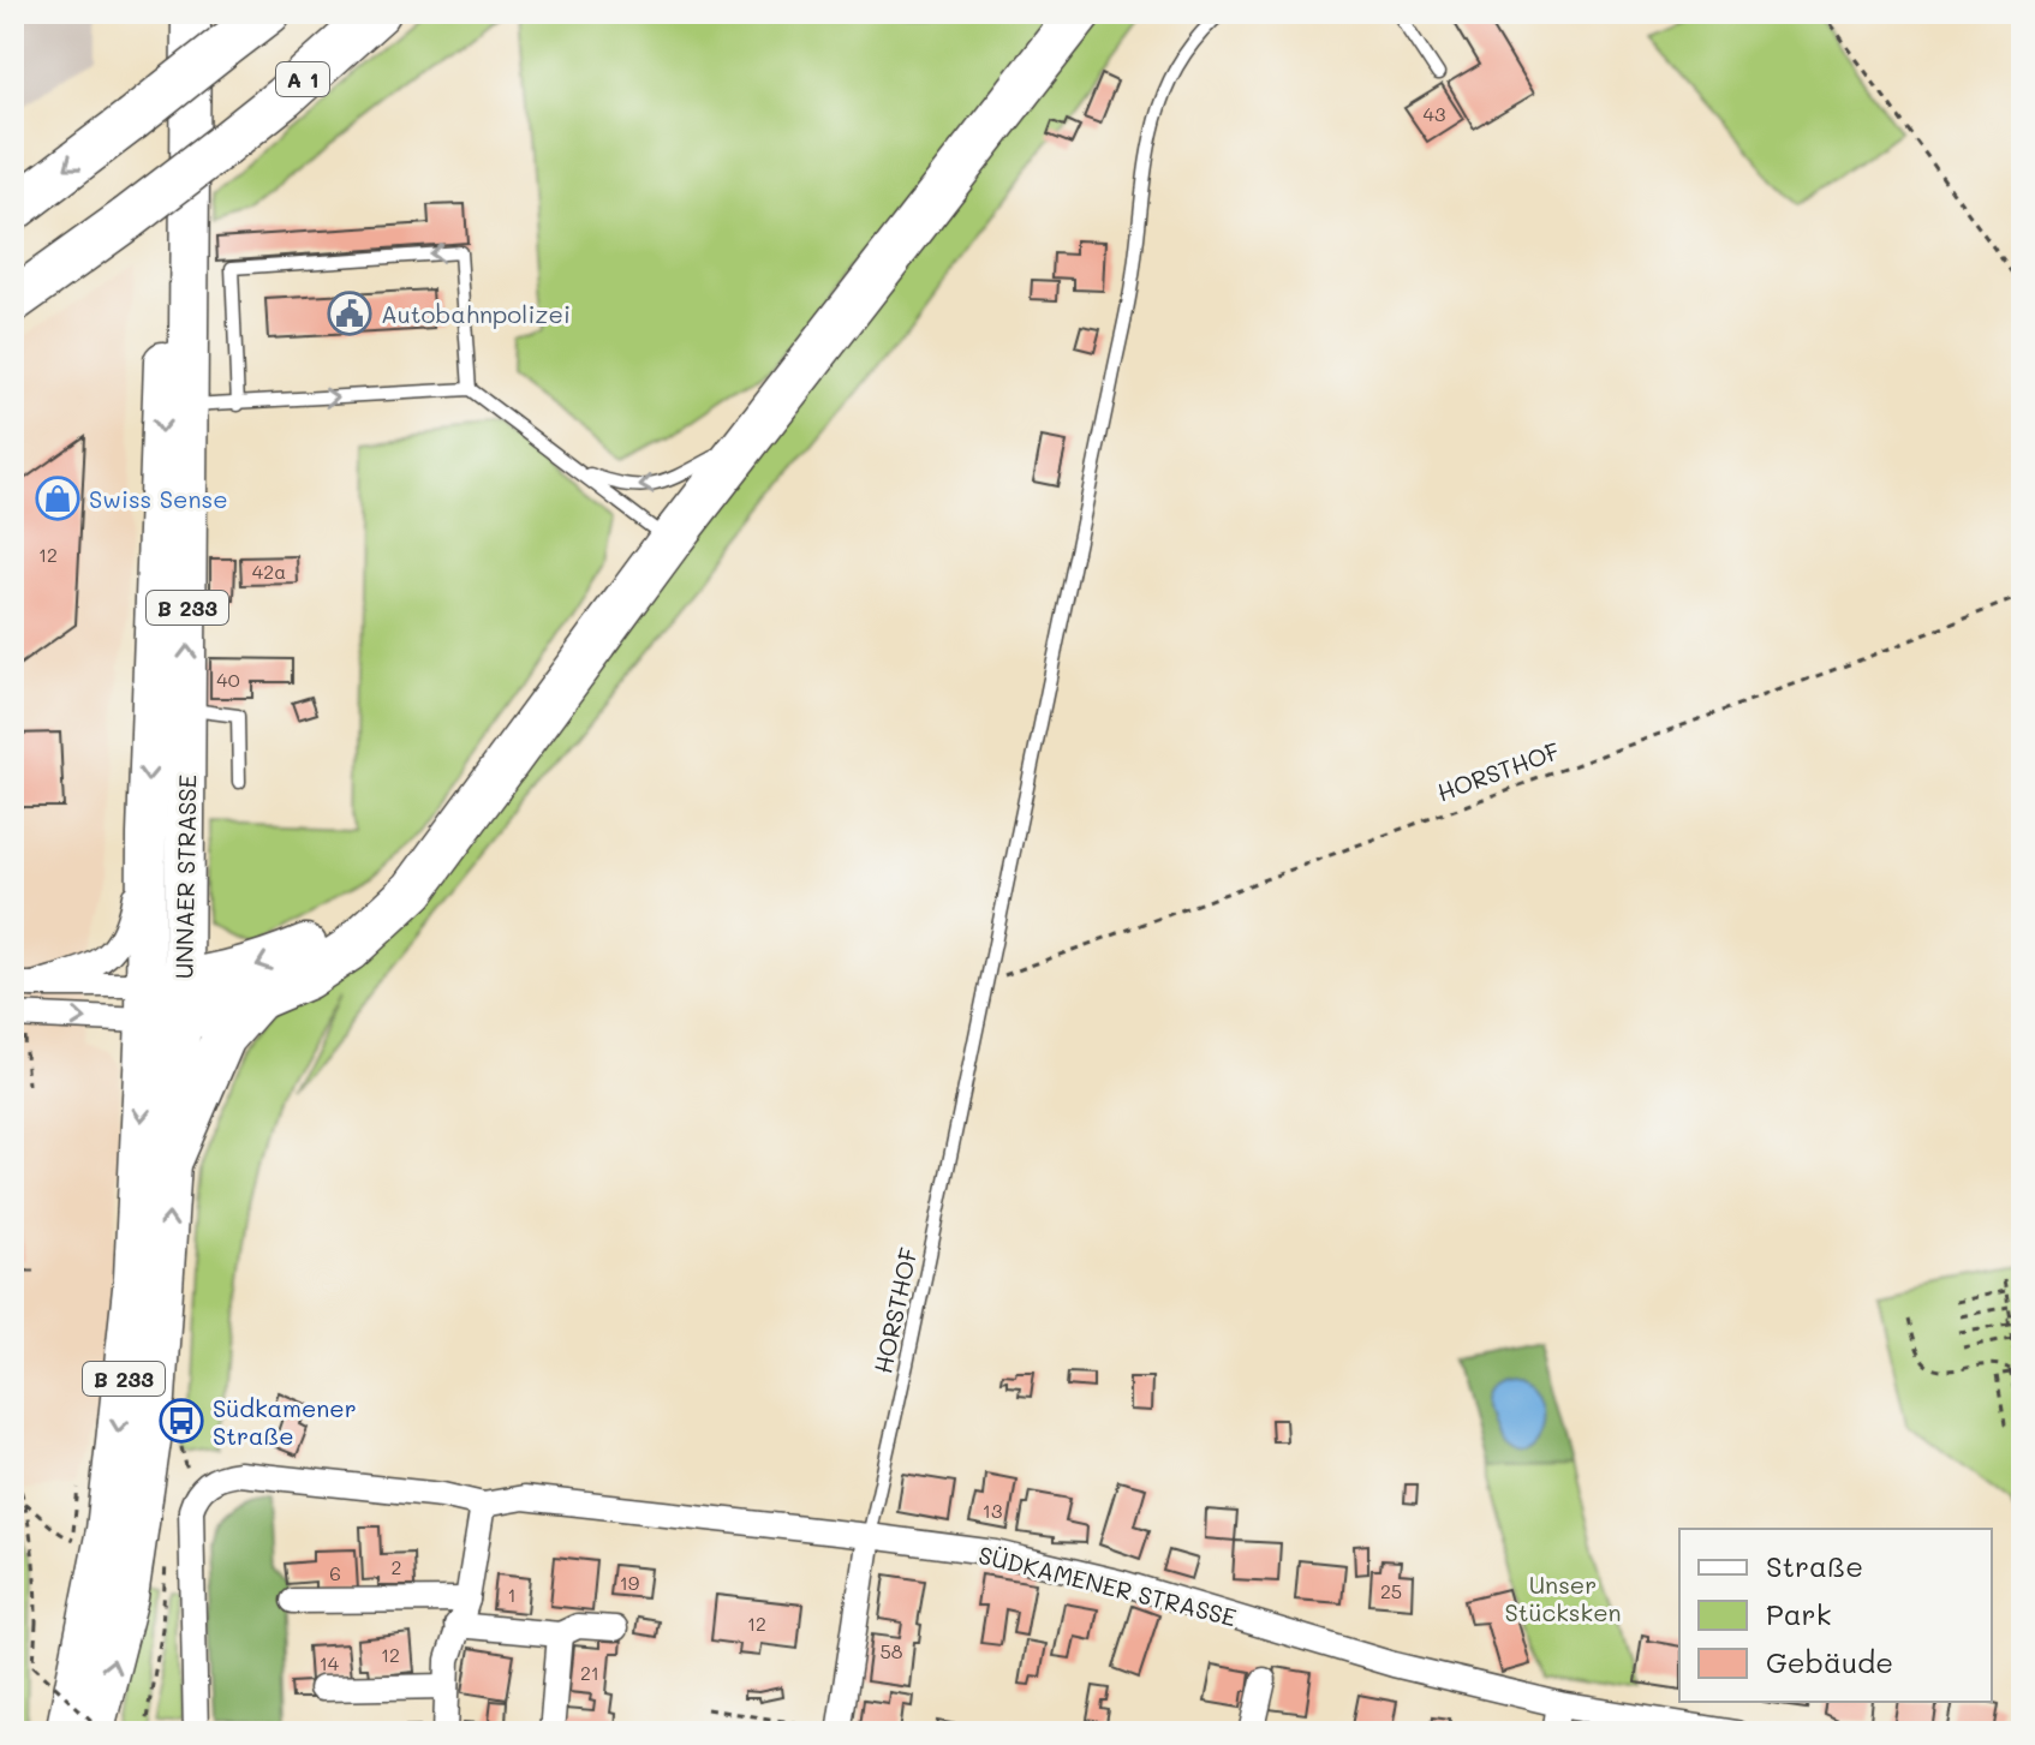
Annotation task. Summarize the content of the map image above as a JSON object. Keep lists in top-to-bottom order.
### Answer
{
  "streets": {
    "highway": ["A 1"],
    "main road": ["B 233", "UNNAER STRASSE"],
    "street": ["SÜDKAMENER STRASSE"],
    "lane": ["HORSTHOF"]
  },
  "crossings": [
    ["HORSTHOF", "SÜDKAMENER STRASSE"]
  ],
  "parks": ["Unser Stücksken"],
  "places": {
    "public building": ["Autobahnpolizei"],
    "shop": ["Swiss Sense"],
    "bus stop": ["Südkamener Straße"]
  },
  "house_numbers": [
    "43",
    "12",
    "42a",
    "40",
    "13",
    "2",
    "6",
    "19",
    "25",
    "1",
    "12",
    "58",
    "12",
    "14",
    "21"
  ],
  "legend": ["Straße", "Park", "Gebäude"]
}
